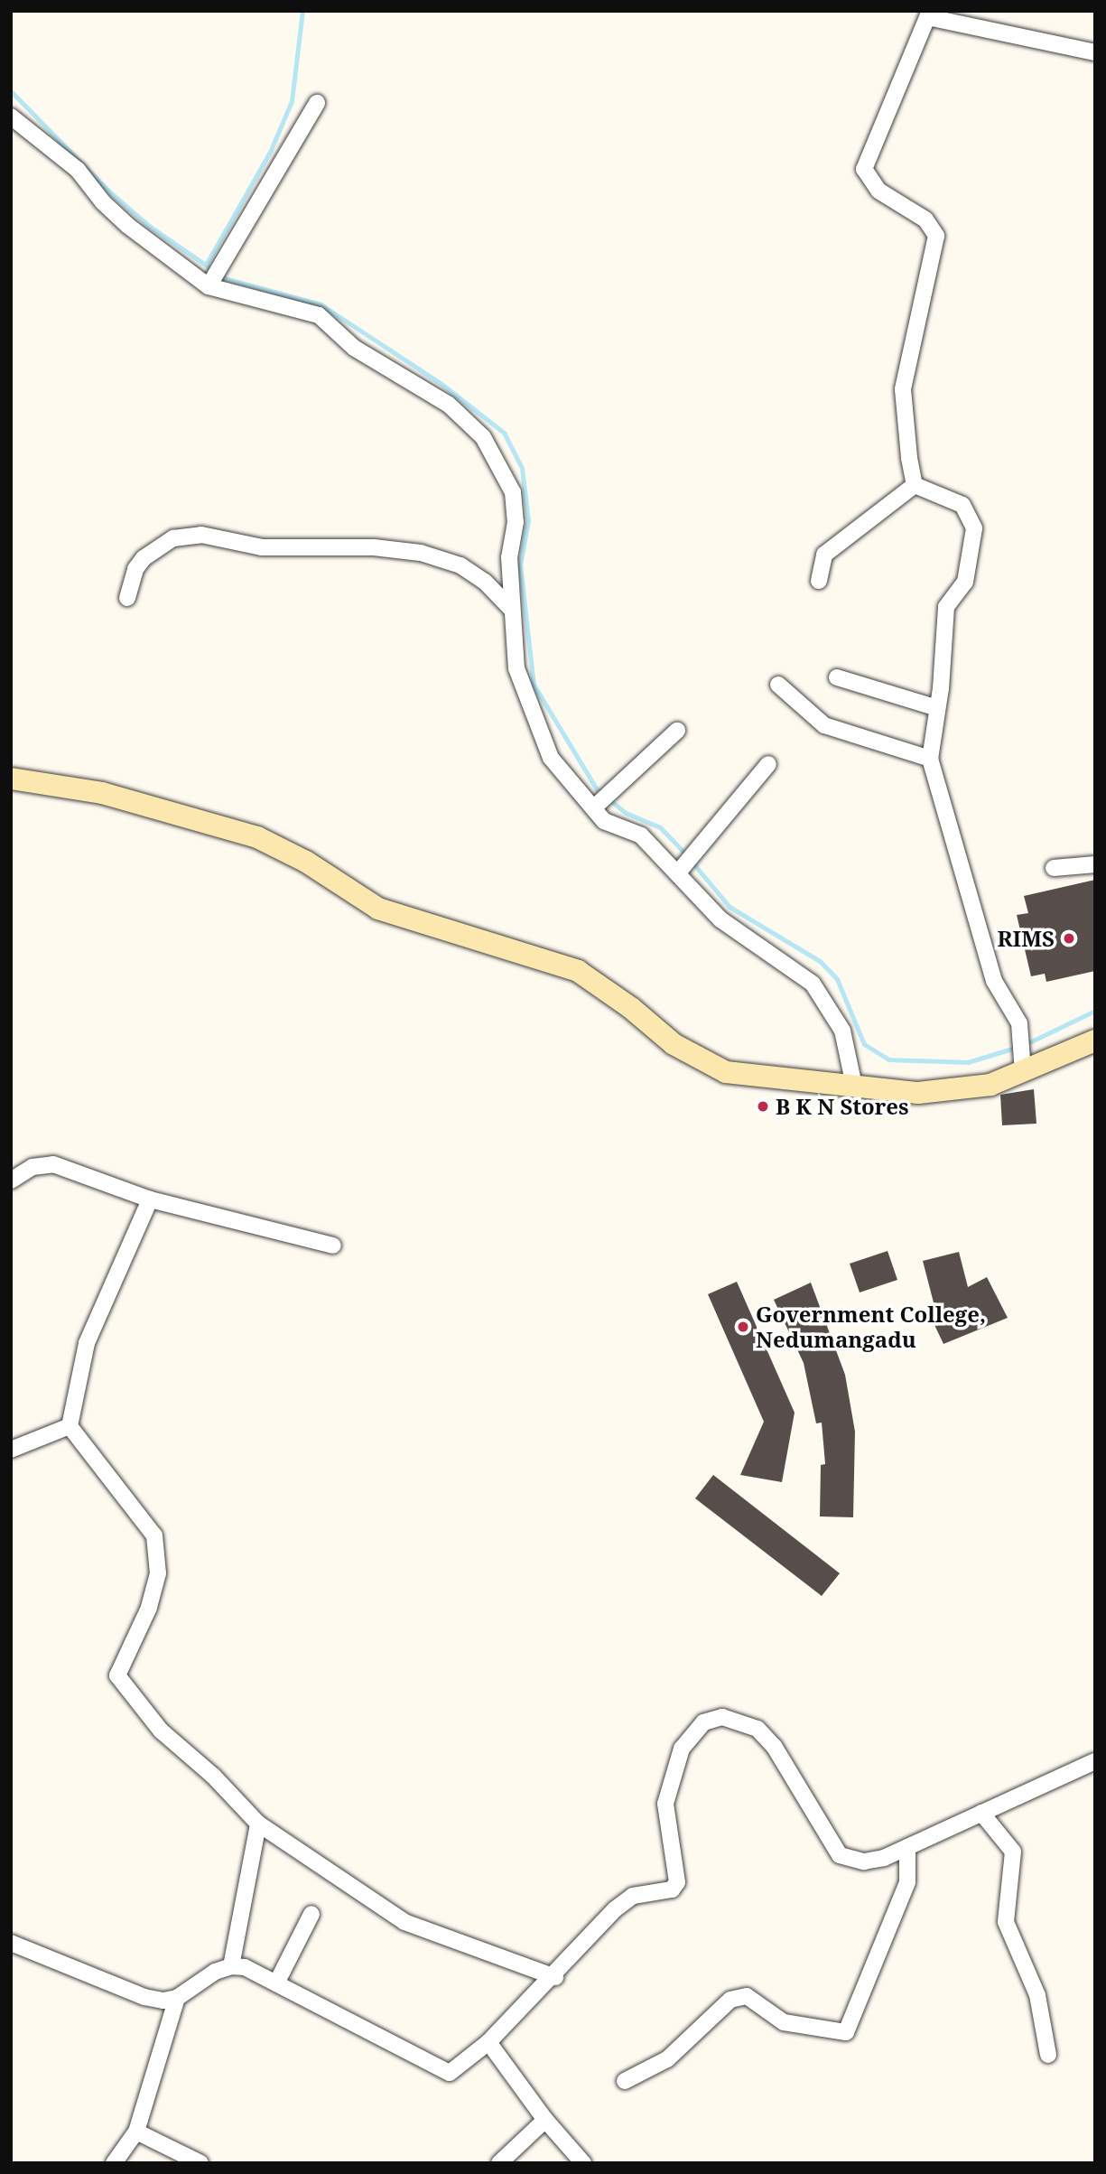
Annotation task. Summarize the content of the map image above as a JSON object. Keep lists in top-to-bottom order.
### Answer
{
  "places": ["RIMS", "B K N Stores", "Government College, Nedumangadu"]
}
